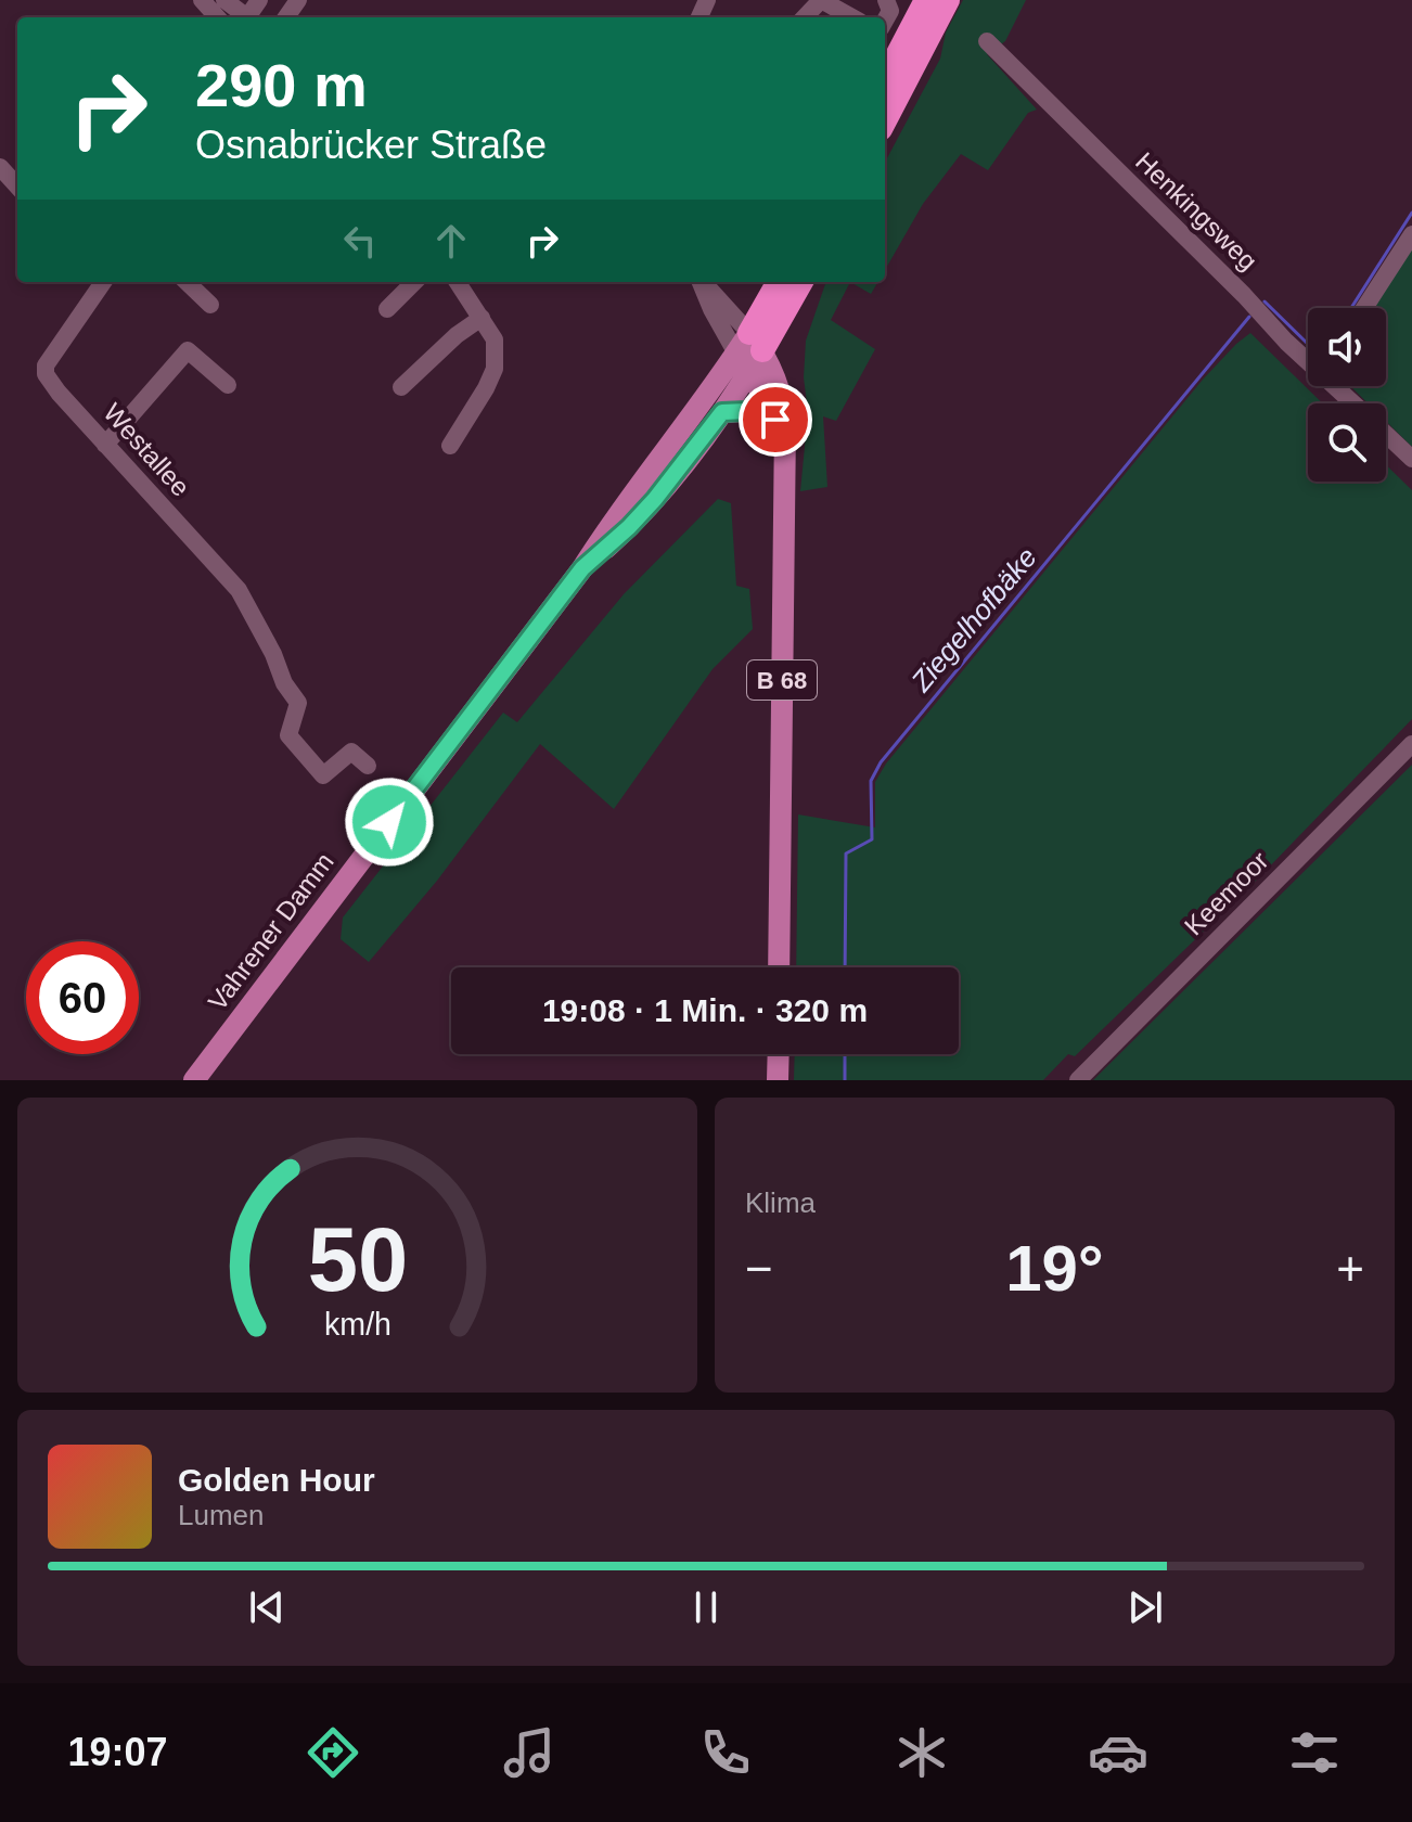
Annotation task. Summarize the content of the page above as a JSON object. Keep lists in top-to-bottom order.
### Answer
{
  "streets": {
    "main road": ["B 68", "Vahrener Damm"],
    "street": ["Henkingsweg", "Westallee", "Keemoor"]
  },
  "crossings": [
    ["B 68", "Vahrener Damm"]
  ],
  "water": ["Ziegelhofbäke"],
  "page": {
    "turn": ["290 m", "Osnabrücker Straße"],
    "limit": "60",
    "trip": "19:08 · 1 Min. · 320 m",
    "tile": "Klima",
    "heat": ["−", "19°", "+"],
    "song": ["Golden Hour", "Lumen"],
    "tabs": "19:07",
    "gauge": ["50", "km/h"]
  }
}
